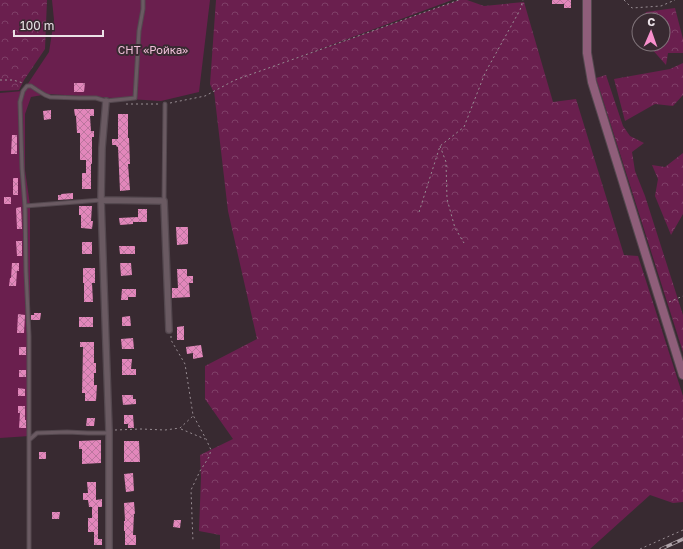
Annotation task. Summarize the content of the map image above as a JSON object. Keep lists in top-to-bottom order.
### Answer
{
  "parks": ["СНТ «Ройка»"],
  "scale_bar": "100 m",
  "north": "top"
}
